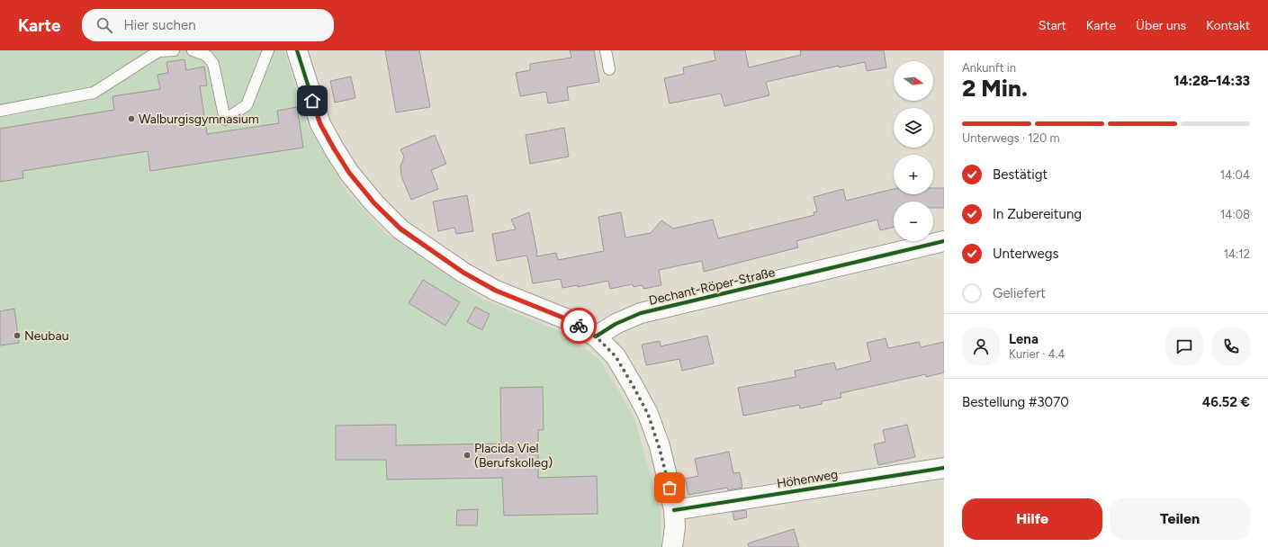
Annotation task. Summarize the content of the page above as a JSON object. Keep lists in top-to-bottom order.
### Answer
{
  "streets": {
    "street": ["Dechant-Röper-Straße", "Höhenweg"]
  },
  "places": ["Walburgisgymnasium", "Neubau", "Placida Viel (Berufskolleg)"],
  "north": "right",
  "page": {
    "header": "Karte",
    "search": "Hier suchen",
    "nav": [
      "Start",
      "Karte",
      "Über uns",
      "Kontakt"
    ],
    "heading": ["2 Min.", "Ankunft in", "14:28–14:33"],
    "panel": [
      "Lena",
      "Kurier · 4.4",
      "Bestellung #3070",
      "46.52 €"
    ],
    "map_buttons": ["+", "−"],
    "bar": "Unterwegs · 120 m",
    "list": [
      ["Bestätigt", "14:04"],
      ["In Zubereitung", "14:08"],
      ["Unterwegs", "14:12"],
      "Geliefert"
    ],
    "buttons": ["Hilfe", "Teilen"]
  }
}
